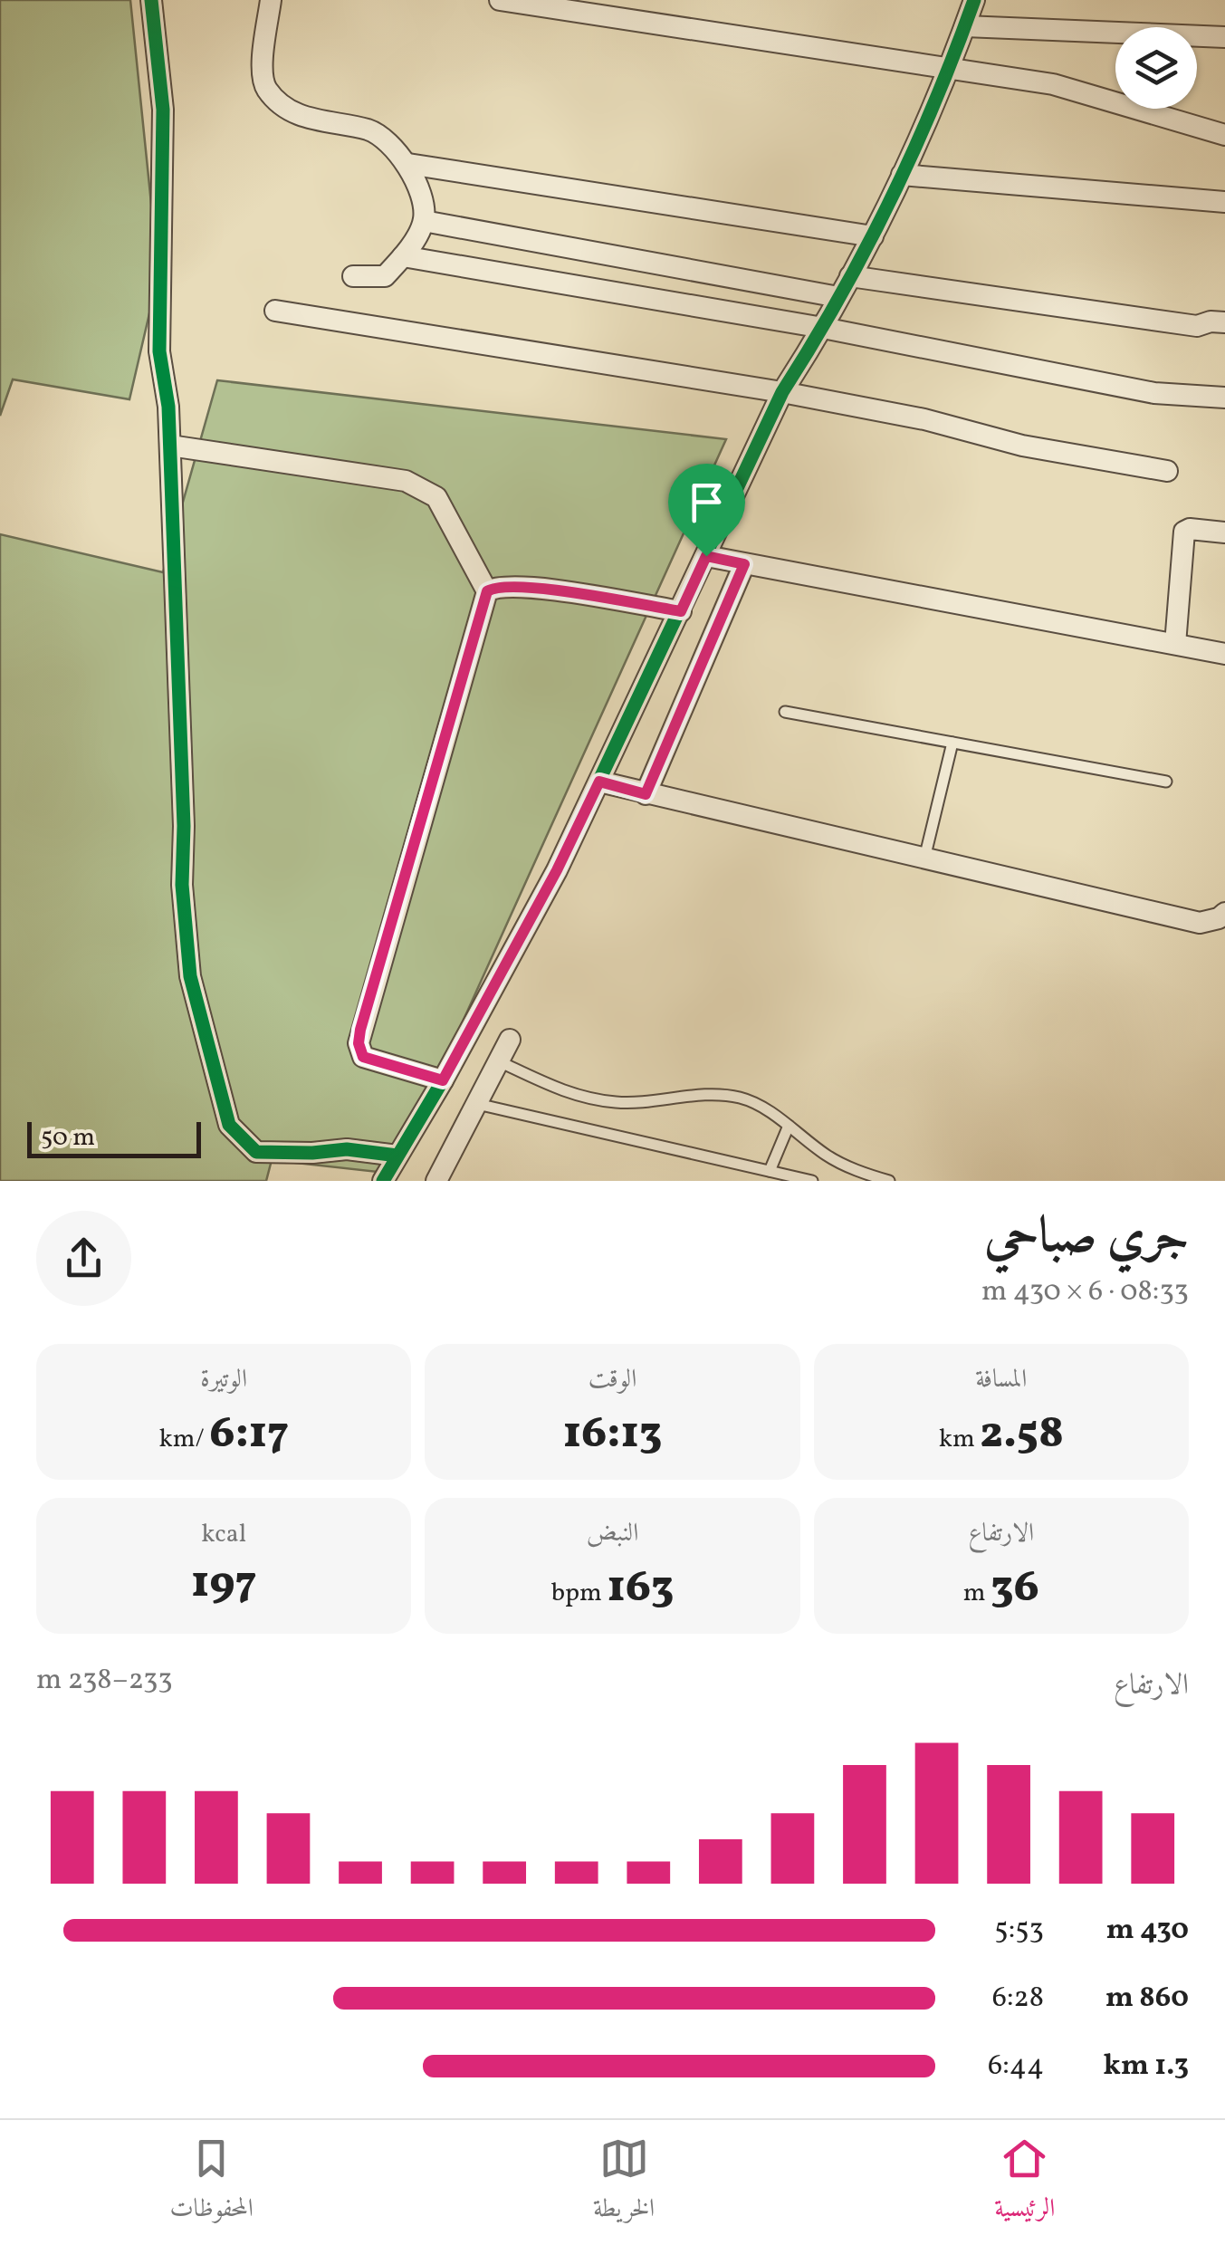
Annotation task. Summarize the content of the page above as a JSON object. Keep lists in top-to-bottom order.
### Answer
{
  "scale_bar": "50 m",
  "page": {
    "scale": "50 m",
    "heading": ["جري صباحي", "08:33 · 6 × 430 m"],
    "stats": [
      ["المسافة", "2.58 km"],
      ["الوقت", "16:13"],
      ["الوتيرة", "6:17 /km"],
      ["الارتفاع", "36 m"],
      ["النبض", "163 bpm"],
      ["kcal", "197"]
    ],
    "chart": ["الارتفاع", "233–238 m"],
    "list": [
      {
        "name": "430 m",
        "note": "5:53"
      },
      {
        "name": "860 m",
        "note": "6:28"
      },
      {
        "name": "1.3 km",
        "note": "6:44"
      }
    ],
    "tabs": ["الرئيسية", "الخريطة", "المحفوظات"]
  }
}
